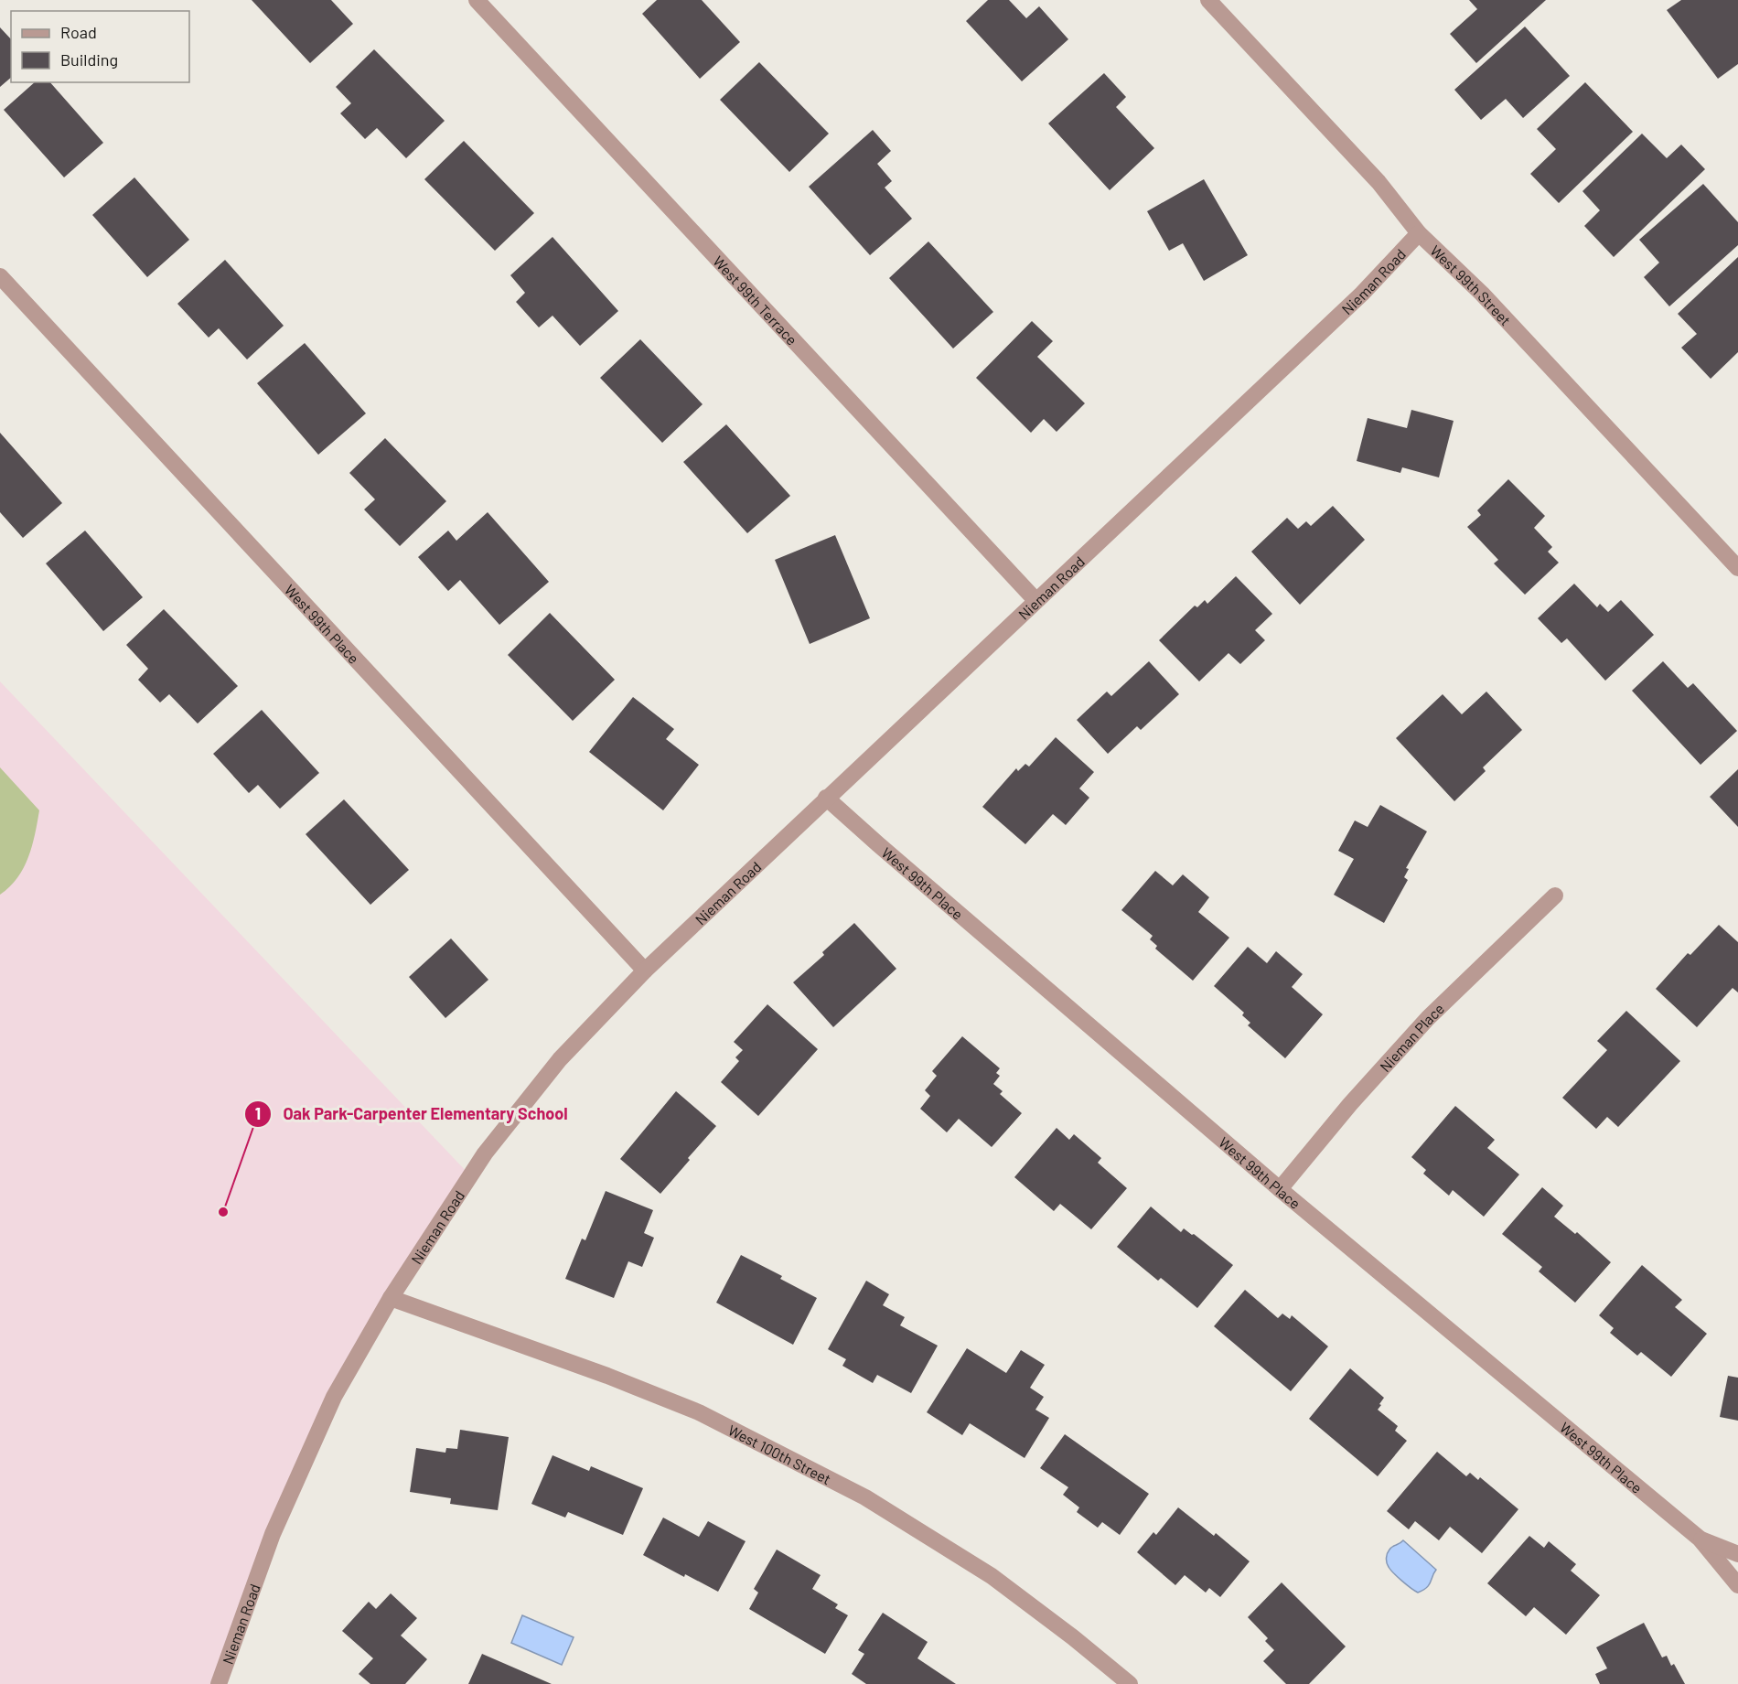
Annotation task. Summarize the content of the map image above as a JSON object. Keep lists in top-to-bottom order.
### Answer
{
  "streets": {
    "street": [
      "Nieman Road",
      "West 99th Street",
      "West 99th Terrace",
      "West 99th Place",
      "Nieman Place",
      "West 100th Street"
    ]
  },
  "crossings": [
    ["Nieman Road", "West 99th Street"],
    ["Nieman Road", "West 99th Terrace"],
    ["Nieman Road", "West 99th Place"],
    ["Nieman Road", "West 100th Street"],
    ["West 99th Place", "Nieman Place"]
  ],
  "places": ["Oak Park-Carpenter Elementary School"],
  "legend": ["Road", "Building"]
}
